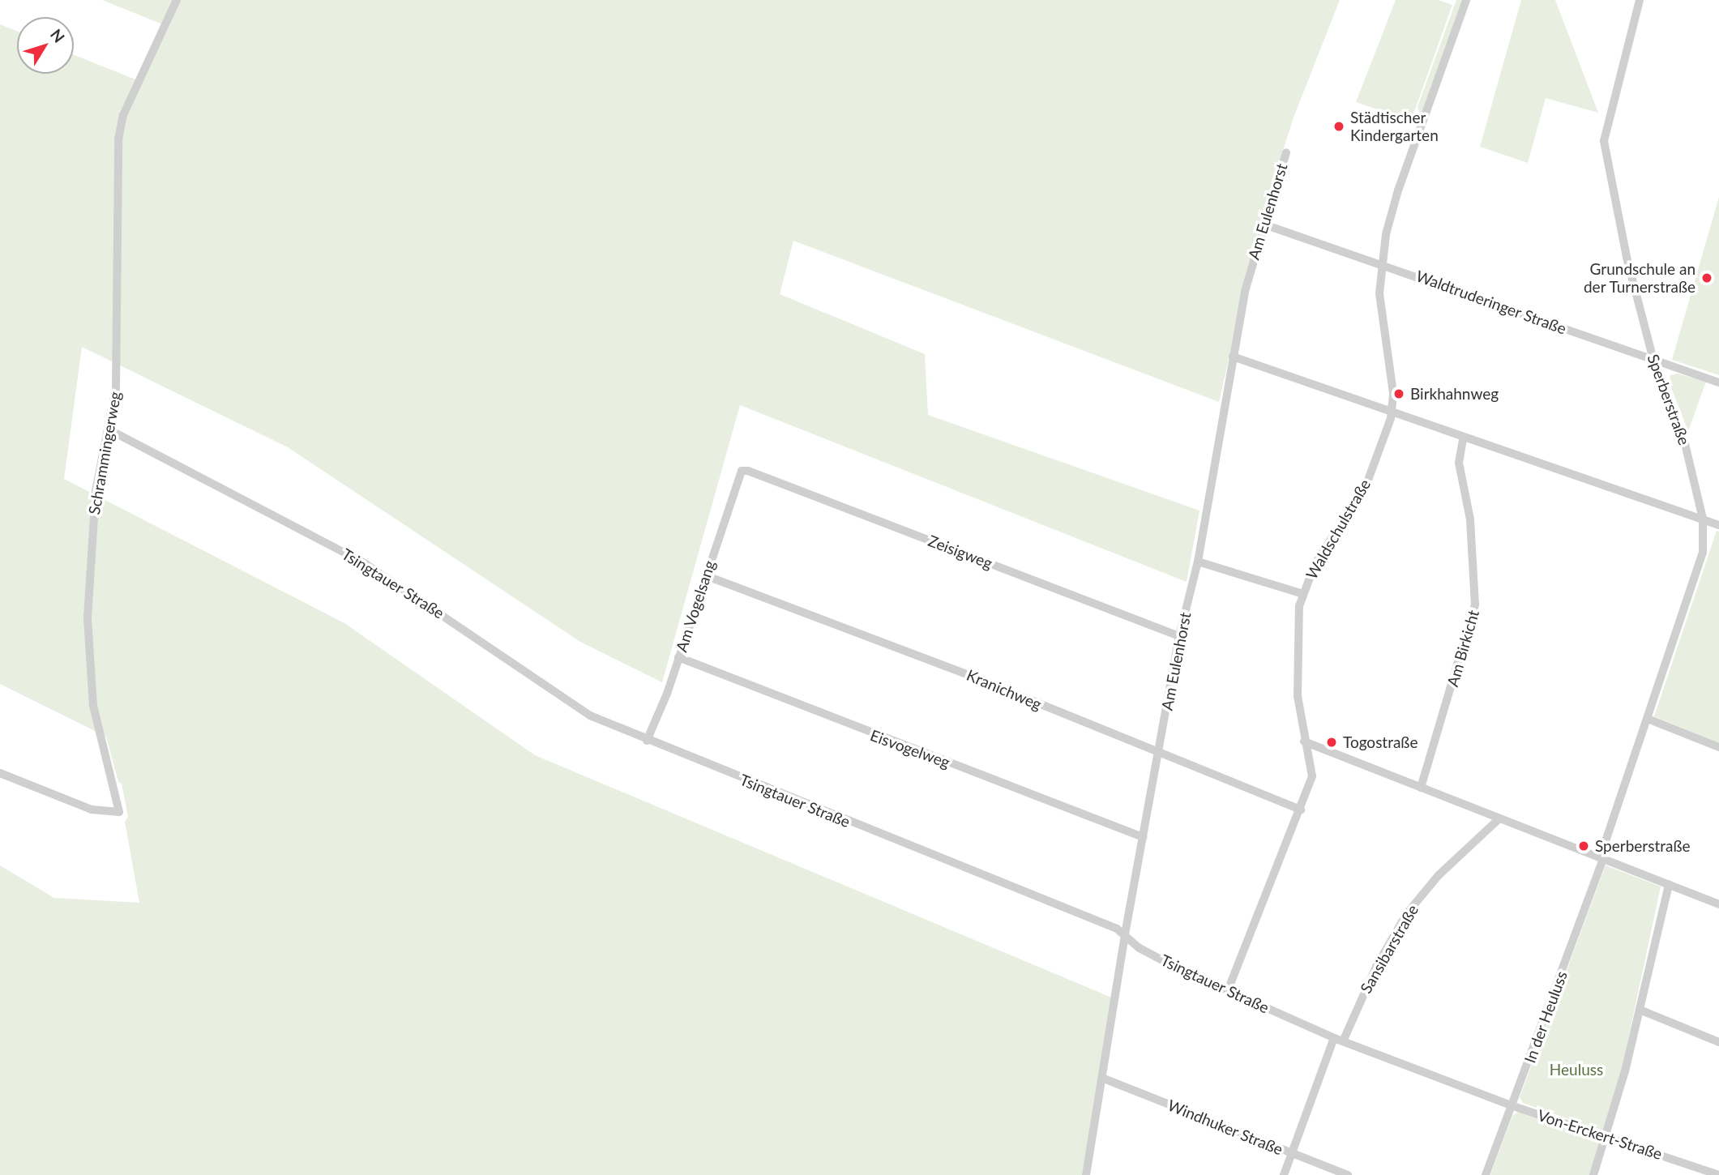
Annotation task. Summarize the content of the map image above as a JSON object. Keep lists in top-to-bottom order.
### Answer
{
  "streets": {
    "street": [
      "Am Eulenhorst",
      "Waldtruderinger Straße",
      "Sperberstraße",
      "Schrammingerweg",
      "Waldschulstraße",
      "Zeisigweg",
      "Tsingtauer Straße",
      "Am Vogelsang",
      "Am Birkicht",
      "Kranichweg",
      "Eisvogelweg",
      "Sansibarstraße",
      "In der Heuluss",
      "Windhuker Straße",
      "Von-Erckert-Straße"
    ]
  },
  "crossings": [
    ["Am Eulenhorst", "Waldtruderinger Straße"],
    ["Am Eulenhorst", "Zeisigweg"],
    ["Am Eulenhorst", "Tsingtauer Straße"],
    ["Am Eulenhorst", "Kranichweg"],
    ["Am Eulenhorst", "Eisvogelweg"],
    ["Am Eulenhorst", "Windhuker Straße"],
    ["Waldtruderinger Straße", "Sperberstraße"],
    ["Waldtruderinger Straße", "Waldschulstraße"],
    ["Sperberstraße", "In der Heuluss"],
    ["Schrammingerweg", "Tsingtauer Straße"],
    ["Waldschulstraße", "Tsingtauer Straße"],
    ["Waldschulstraße", "Kranichweg"],
    ["Zeisigweg", "Am Vogelsang"],
    ["Tsingtauer Straße", "Am Vogelsang"],
    ["Tsingtauer Straße", "Sansibarstraße"],
    ["Tsingtauer Straße", "In der Heuluss"],
    ["Tsingtauer Straße", "Von-Erckert-Straße"],
    ["Am Vogelsang", "Kranichweg"],
    ["Am Vogelsang", "Eisvogelweg"],
    ["In der Heuluss", "Von-Erckert-Straße"]
  ],
  "parks": ["Heuluss"],
  "places": [
    "Städtischer Kindergarten",
    "Grundschule an der Turnerstraße",
    "Birkhahnweg",
    "Togostraße",
    "Sperberstraße"
  ],
  "north": "top right"
}
